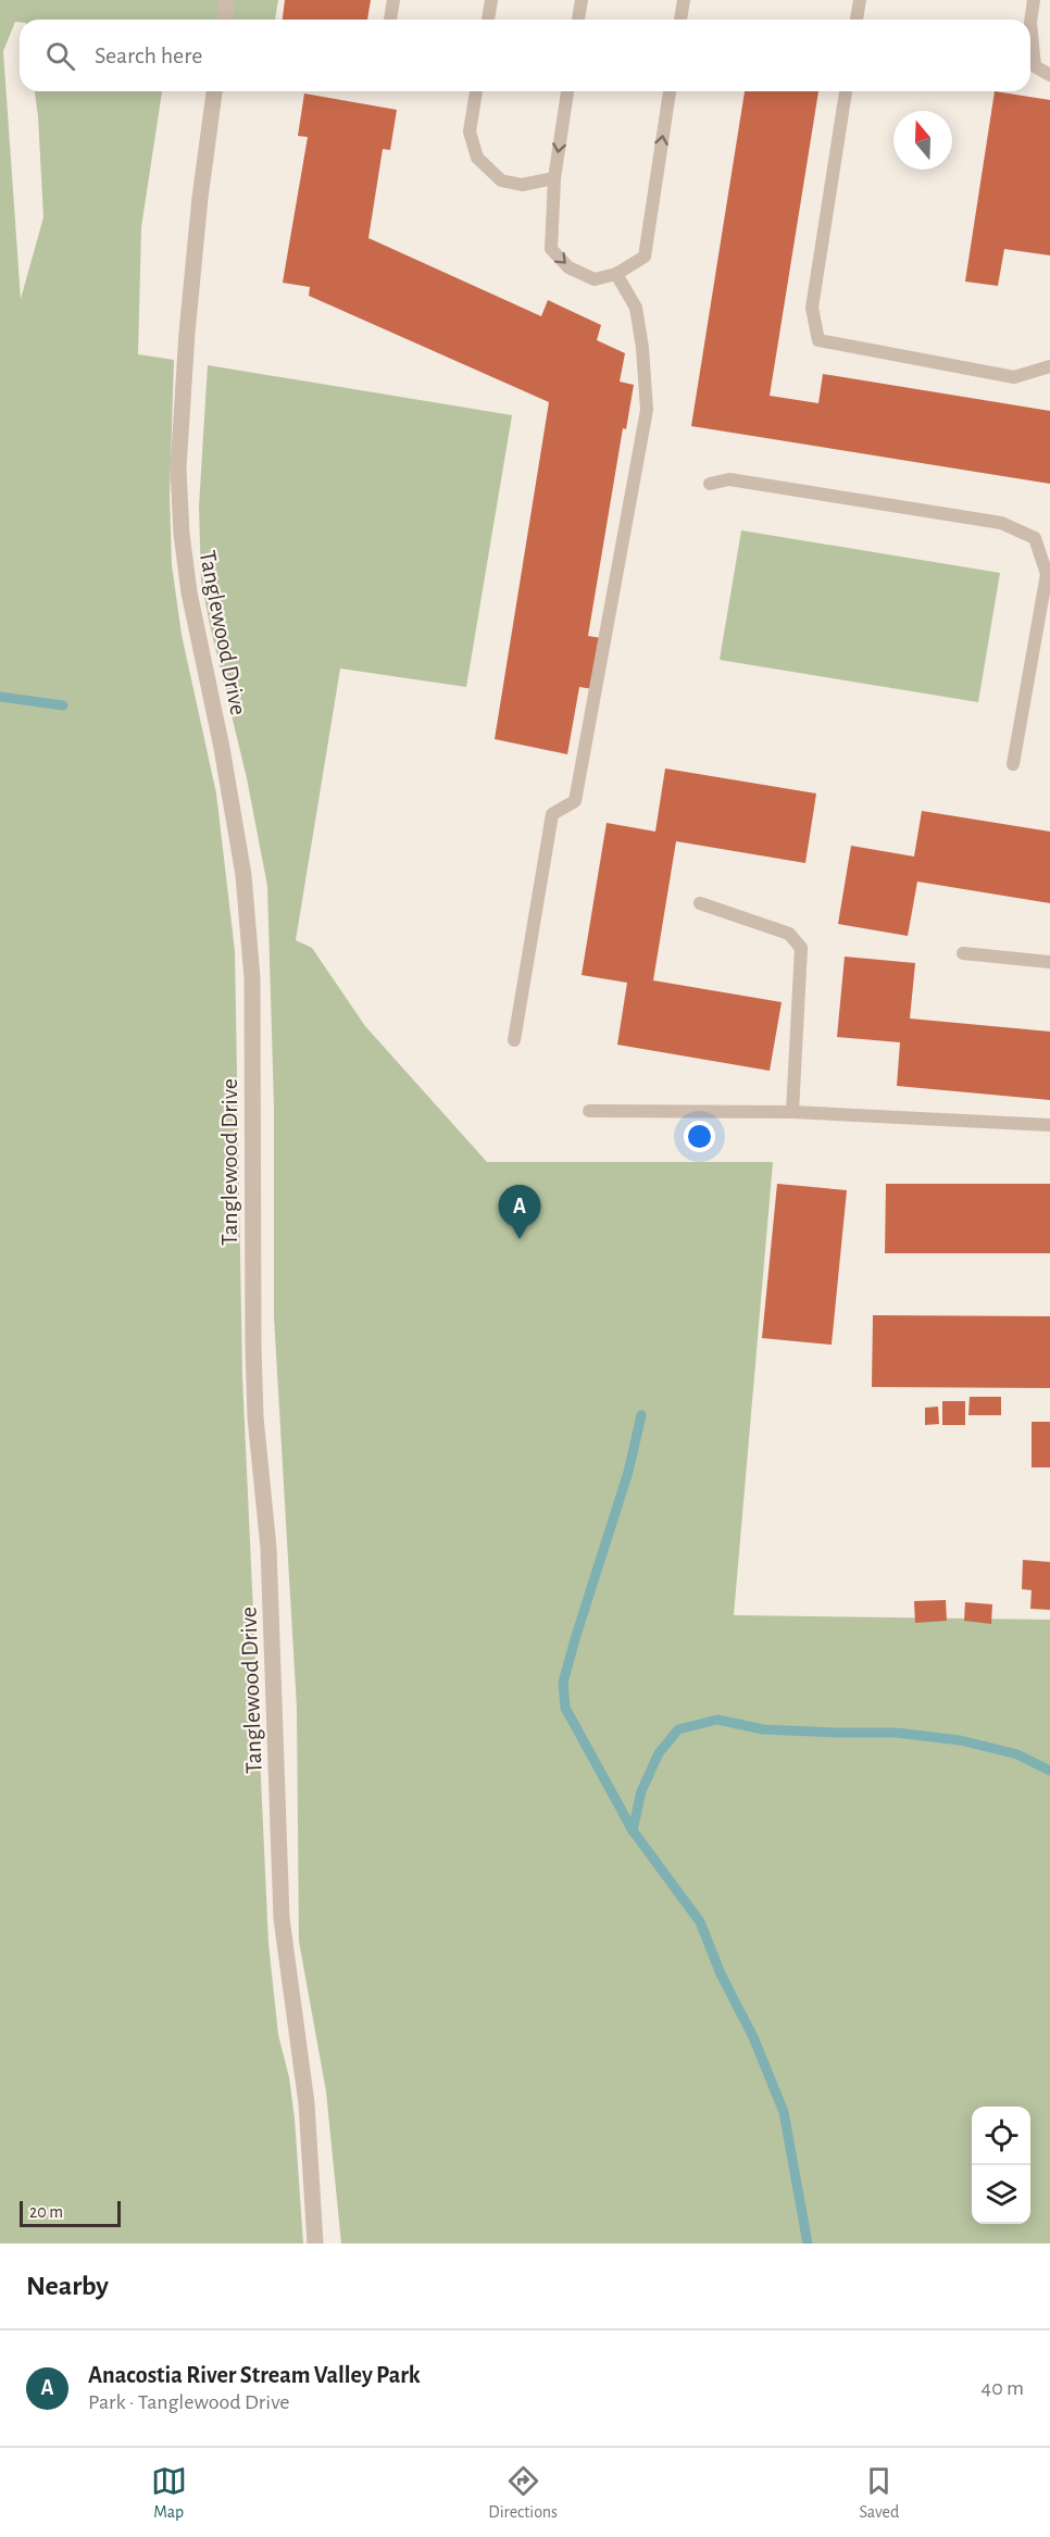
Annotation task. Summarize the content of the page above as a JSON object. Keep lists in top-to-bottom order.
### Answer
{
  "streets": {
    "street": ["Tanglewood Drive"]
  },
  "scale_bar": "20 m",
  "north": "top",
  "page": {
    "search": "Search here",
    "pins": "A",
    "scale": "20 m",
    "heading": "Nearby",
    "list": [
      {
        "mark": "A",
        "name": "Anacostia River Stream Valley Park",
        "note": "Park · Tanglewood Drive",
        "value": "40 m"
      }
    ],
    "nav": ["Map", "Directions", "Saved"]
  }
}
